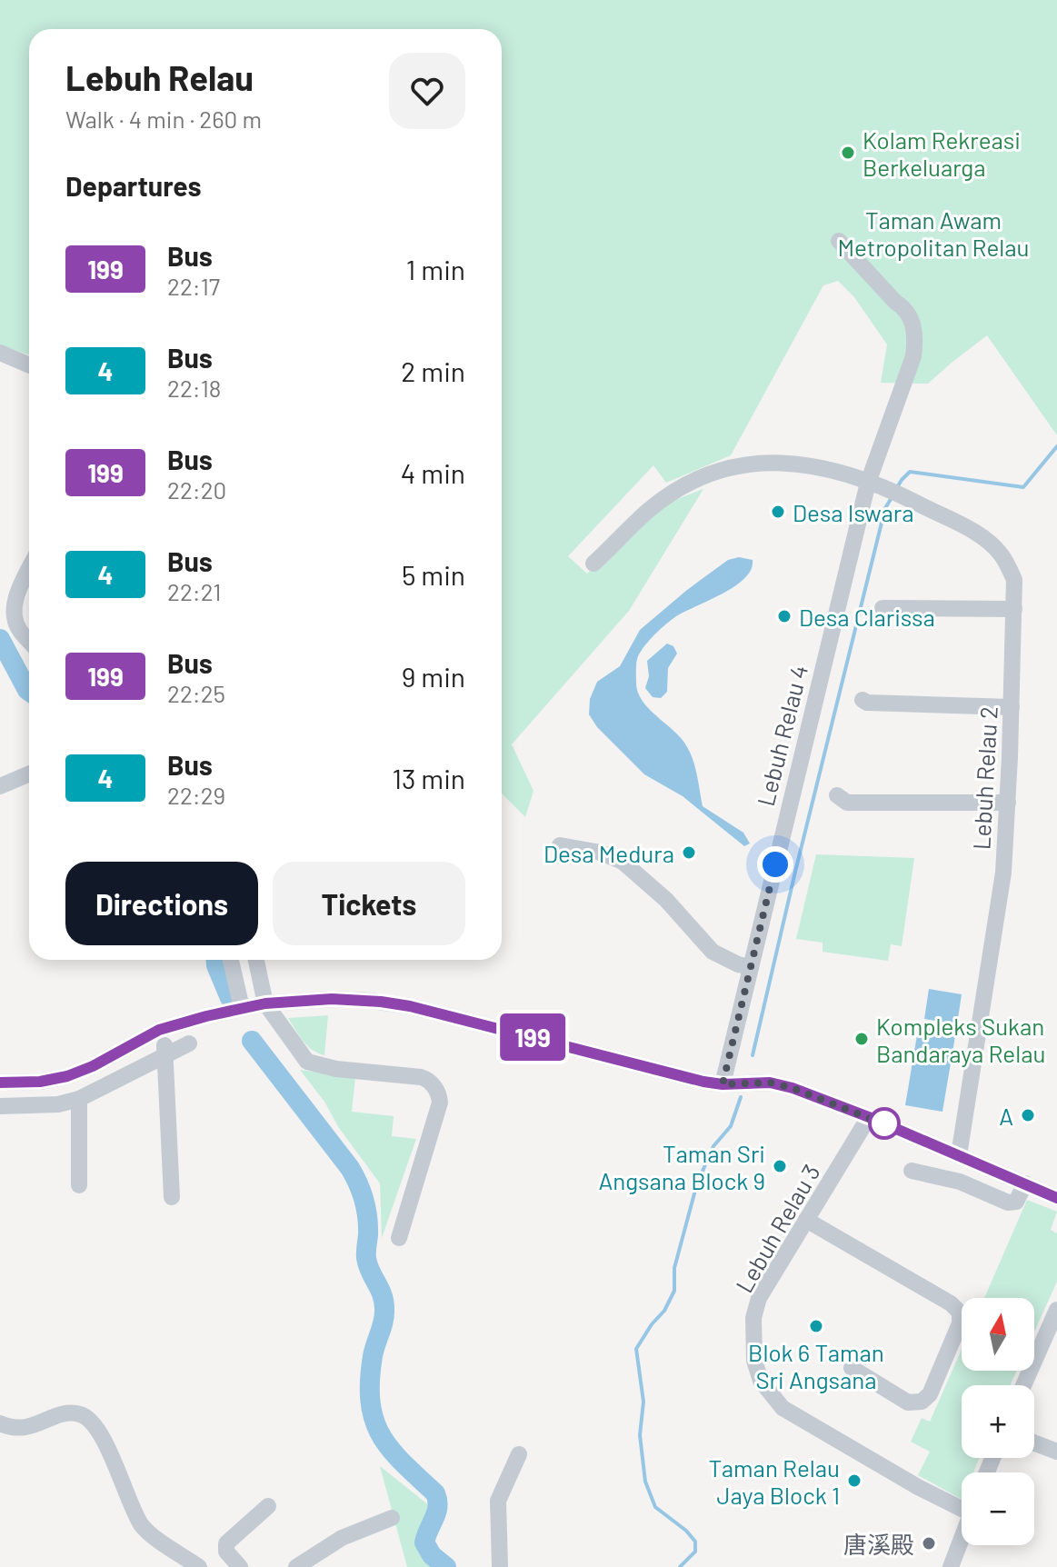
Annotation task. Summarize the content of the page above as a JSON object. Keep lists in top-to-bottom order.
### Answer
{
  "streets": {
    "street": ["Lebuh Relau 4", "Lebuh Relau 2", "Lebuh Relau 3"]
  },
  "crossings": [
    ["Lebuh Relau 4", "Lebuh Relau 2"]
  ],
  "parks": ["Taman Awam Metropolitan Relau"],
  "places": [
    "Kolam Rekreasi Berkeluarga",
    "Desa Iswara",
    "Desa Clarissa",
    "Desa Medura",
    "Kompleks Sukan Bandaraya Relau",
    "A",
    "Taman Sri Angsana Block 9",
    "Blok 6 Taman Sri Angsana",
    "Taman Relau Jaya Block 1",
    "唐溪殿"
  ],
  "lines": ["bus line 199"],
  "north": "top",
  "page": {
    "on_map": "199",
    "heading": [
      ["Lebuh Relau", "Walk · 4 min · 260 m"],
      "Departures"
    ],
    "list": [
      {
        "mark": "199",
        "name": "Bus",
        "note": "22:17",
        "value": "1 min"
      },
      {
        "mark": "4",
        "name": "Bus",
        "note": "22:18",
        "value": "2 min"
      },
      {
        "mark": "199",
        "name": "Bus",
        "note": "22:20",
        "value": "4 min"
      },
      {
        "mark": "4",
        "name": "Bus",
        "note": "22:21",
        "value": "5 min"
      },
      {
        "mark": "199",
        "name": "Bus",
        "note": "22:25",
        "value": "9 min"
      },
      {
        "mark": "4",
        "name": "Bus",
        "note": "22:29",
        "value": "13 min"
      }
    ],
    "buttons": ["Directions", "Tickets"],
    "map_buttons": ["+", "−"]
  }
}
